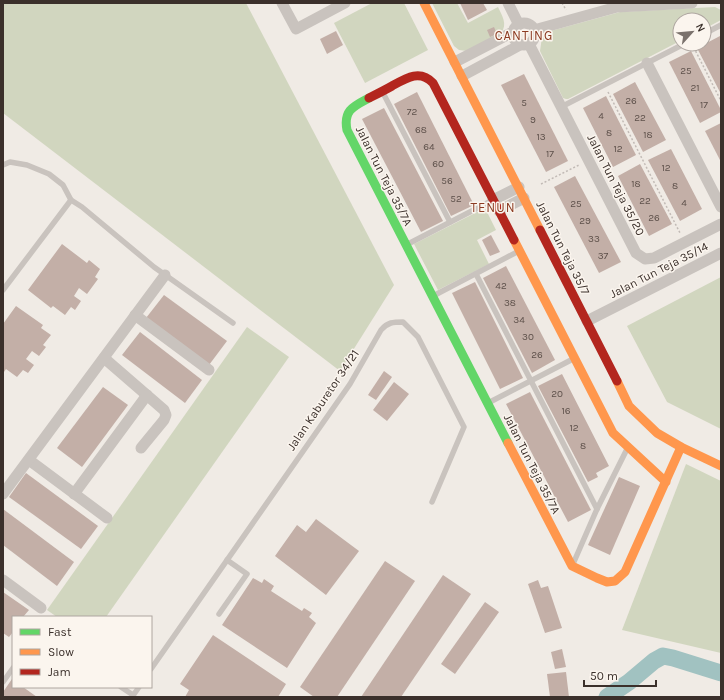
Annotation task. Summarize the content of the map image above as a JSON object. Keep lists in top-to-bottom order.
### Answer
{
  "streets": {
    "street": [
      "Jalan Tun Teja 35/7A",
      "Jalan Tun Teja 35/20",
      "Jalan Tun Teja 35/7",
      "Jalan Tun Teja 35/14"
    ],
    "lane": ["Jalan Kaburetor 34/21"]
  },
  "crossings": [
    ["Jalan Tun Teja 35/7", "Jalan Tun Teja 35/14"]
  ],
  "districts": ["CANTING", "TENUN"],
  "house_numbers": [
    "25",
    "21",
    "26",
    "5",
    "17",
    "72",
    "4",
    "22",
    "9",
    "68",
    "8",
    "18",
    "13",
    "64",
    "12",
    "17",
    "60",
    "12",
    "56",
    "18",
    "8",
    "52",
    "22",
    "4",
    "25",
    "26",
    "29",
    "33",
    "37",
    "42",
    "38",
    "34",
    "30",
    "26",
    "20",
    "16",
    "12",
    "8"
  ],
  "legend": ["Fast", "Slow", "Jam"],
  "scale_bar": "50 m",
  "north": "top right"
}
